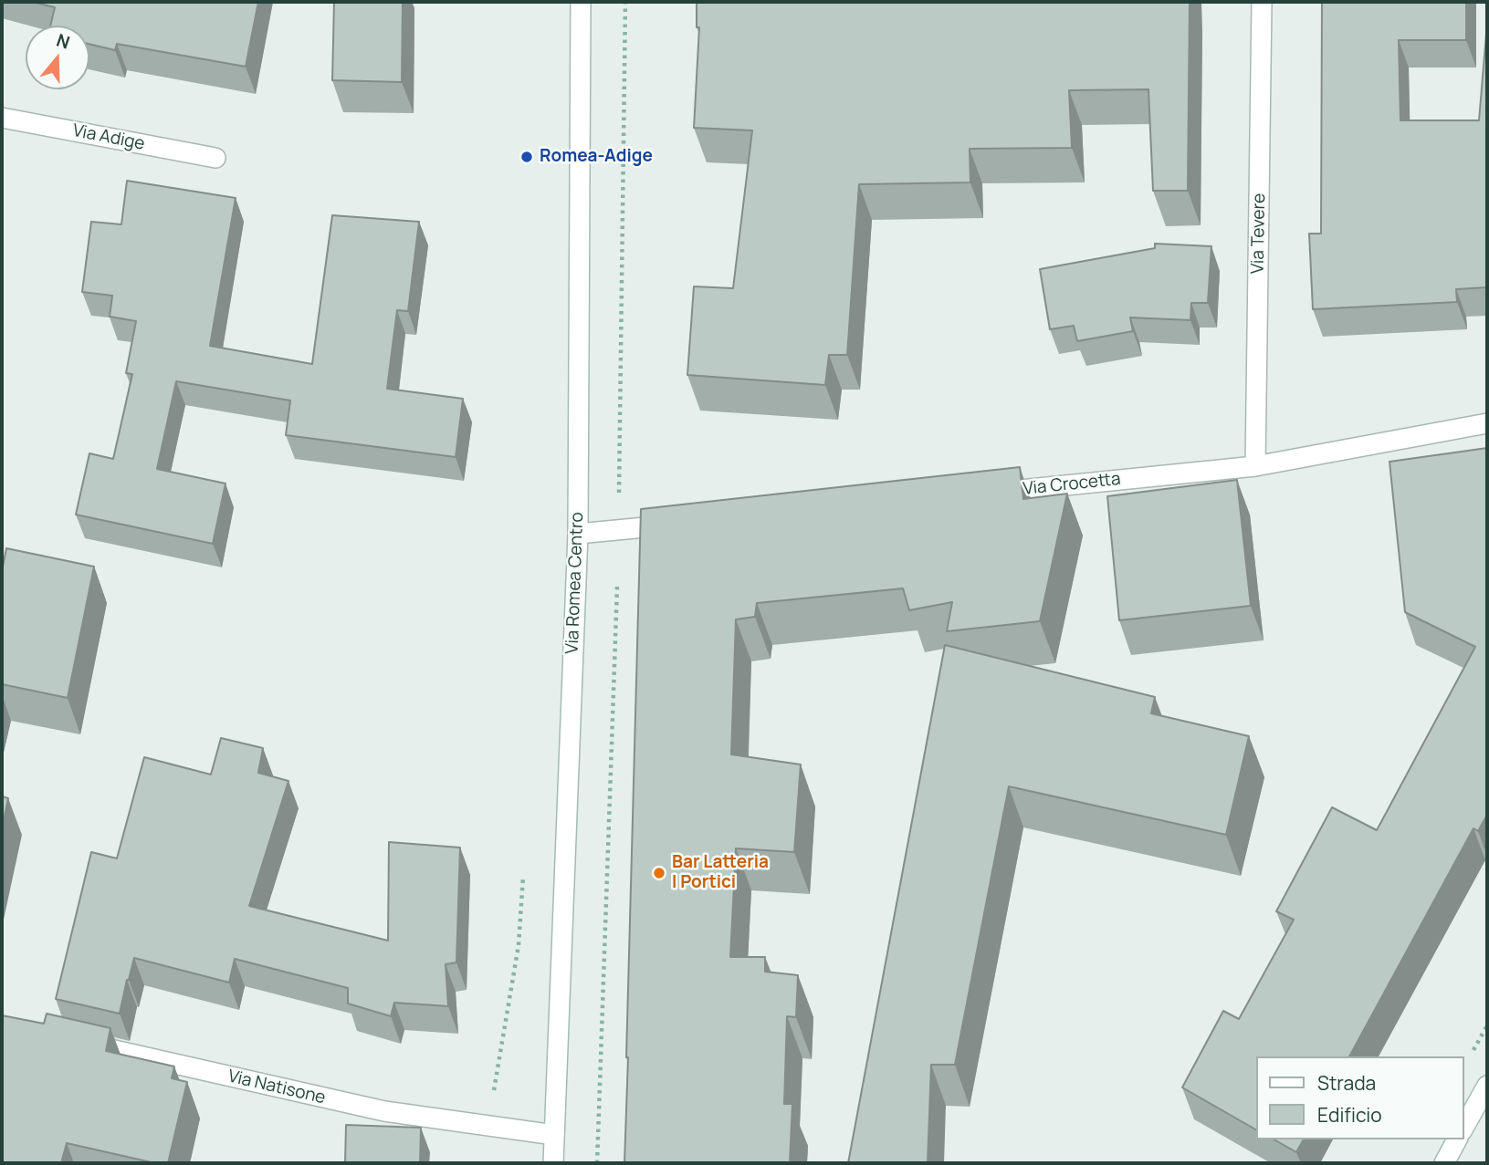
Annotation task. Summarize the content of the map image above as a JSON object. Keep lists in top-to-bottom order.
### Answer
{
  "streets": {
    "street": [
      "Via Adige",
      "Via Tevere",
      "Via Crocetta",
      "Via Romea Centro",
      "Via Natisone"
    ]
  },
  "crossings": [
    ["Via Tevere", "Via Crocetta"],
    ["Via Romea Centro", "Via Natisone"]
  ],
  "places": ["Romea-Adige", "Bar Latteria I Portici"],
  "legend": ["Strada", "Edificio"],
  "north": "top"
}
